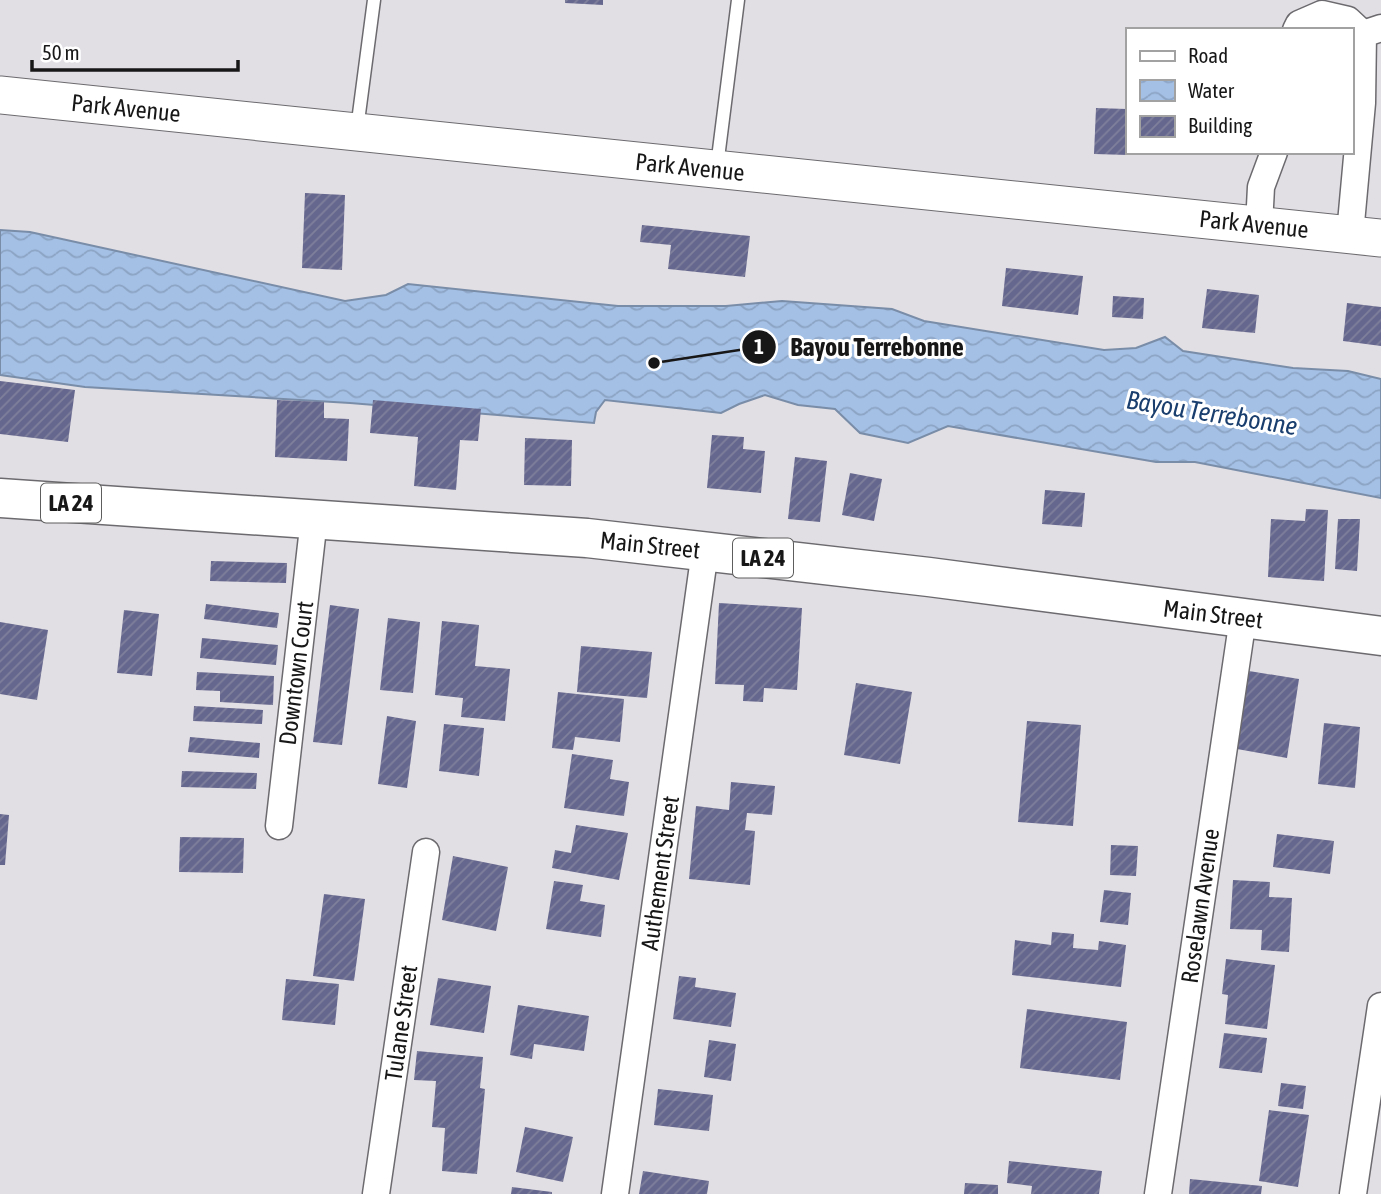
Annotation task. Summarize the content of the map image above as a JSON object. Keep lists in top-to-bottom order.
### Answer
{
  "streets": {
    "main road": ["Park Avenue", "LA 24", "Main Street"],
    "street": [
      "Downtown Court",
      "Authement Street",
      "Roselawn Avenue",
      "Tulane Street"
    ]
  },
  "crossings": [
    ["Main Street", "Downtown Court"],
    ["Main Street", "Authement Street"],
    ["Main Street", "Roselawn Avenue"]
  ],
  "water": ["Bayou Terrebonne"],
  "places": ["Bayou Terrebonne"],
  "legend": ["Road", "Water", "Building"],
  "scale_bar": "50 m"
}
